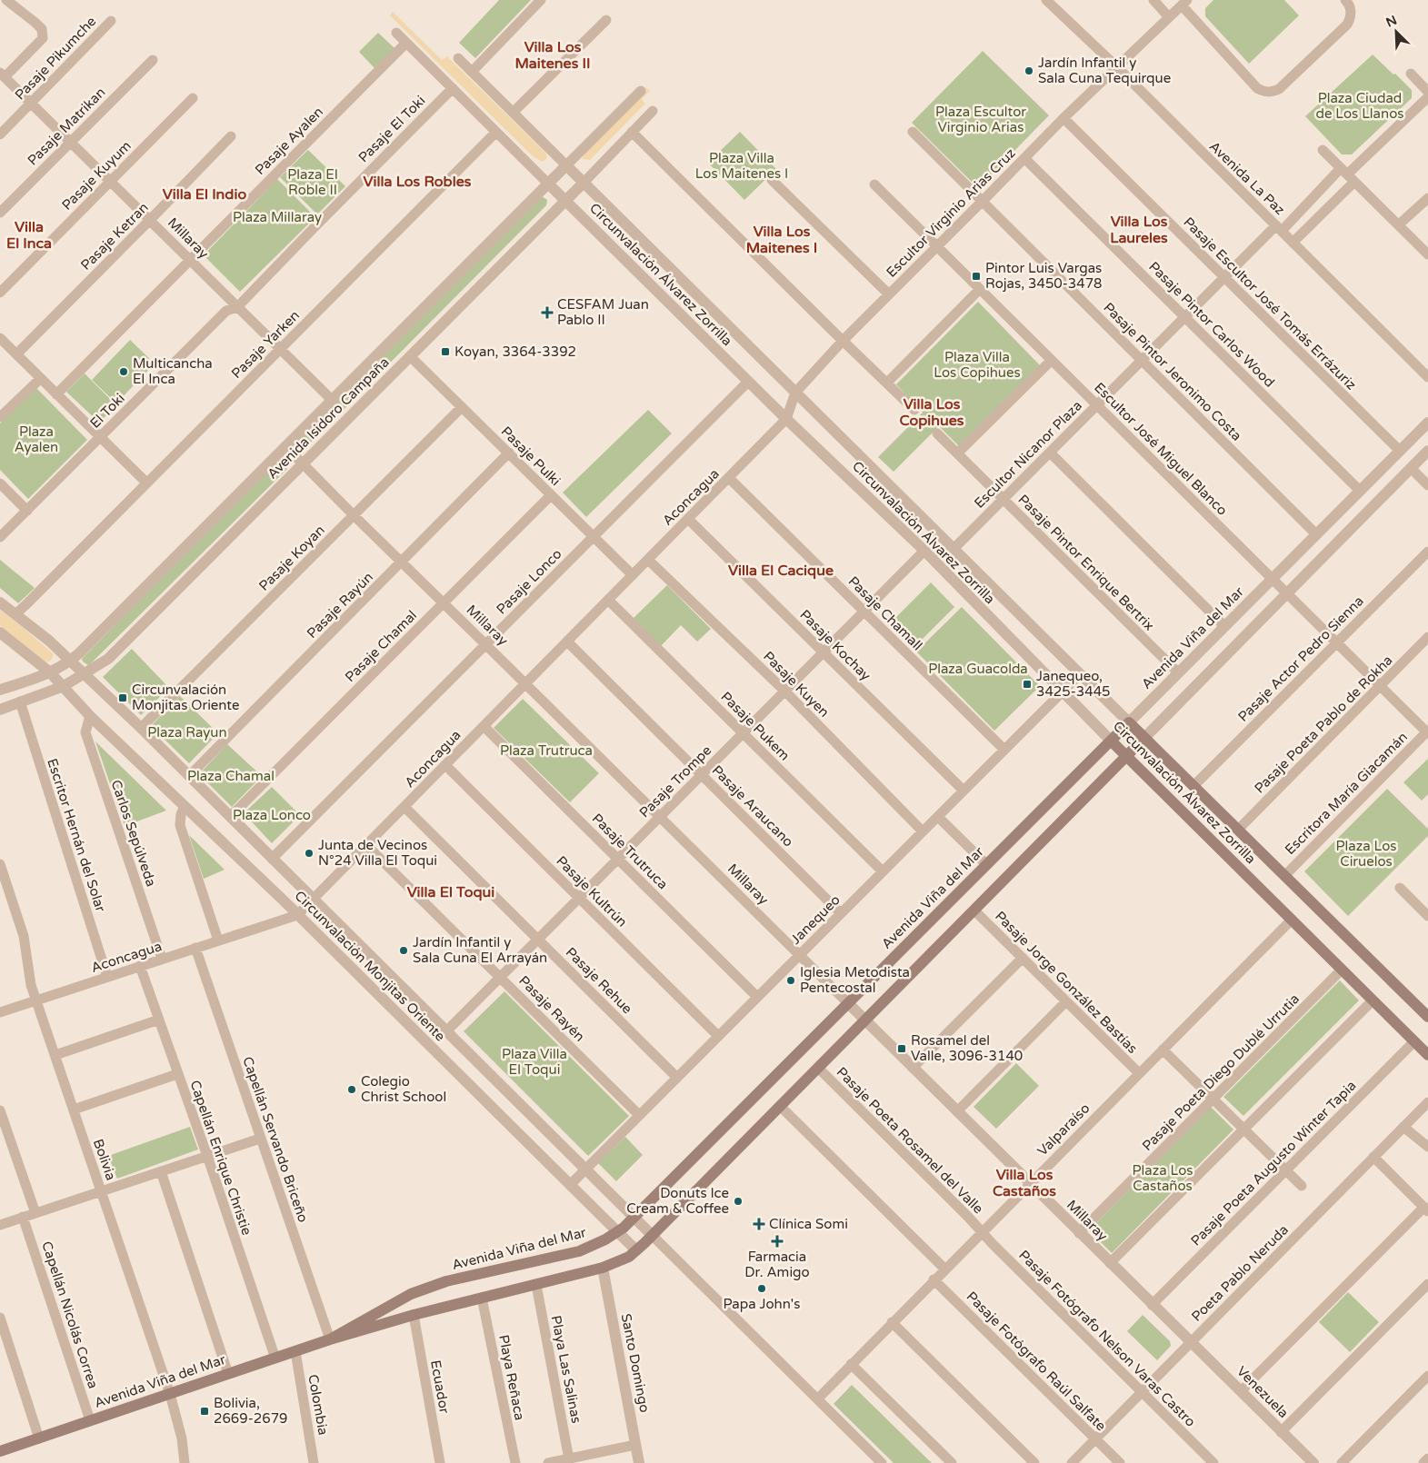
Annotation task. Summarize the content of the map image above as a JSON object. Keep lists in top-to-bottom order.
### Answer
{
  "streets": {
    "main road": ["Circunvalación Álvarez Zorrilla", "Avenida Viña del Mar"],
    "street": [
      "Pasaje Pikumche",
      "Pasaje Matrikan",
      "Pasaje El Toki",
      "Pasaje Ayalen",
      "Pasaje Kuyum",
      "Avenida La Paz",
      "Escultor Virginio Arias Cruz",
      "Pasaje Ketran",
      "Millaray",
      "Pasaje Escultor José Tomás Errázuriz",
      "Pasaje Pintor Carlos Wood",
      "Pasaje Yarken",
      "Pasaje Pintor Jeronimo Costa",
      "El Toki",
      "Avenida Isidoro Campaña",
      "Escultor José Miguel Blanco",
      "Escultor Nicanor Plaza",
      "Pasaje Pulki",
      "Aconcagua",
      "Pasaje Koyan",
      "Pasaje Pintor Enrique Bertrix",
      "Pasaje Lonco",
      "Pasaje Rayún",
      "Pasaje Chamall",
      "Pasaje Kochay",
      "Pasaje Chamal",
      "Pasaje Actor Pedro Sienna",
      "Pasaje Kuyen",
      "Pasaje Poeta Pablo de Rokha",
      "Pasaje Pukem",
      "Pasaje Trompe",
      "Escritora María Giacamán",
      "Pasaje Araucano",
      "Carlos Sepúlveda",
      "Escritor Hernán del Solar",
      "Pasaje Trutruca",
      "Pasaje Kultrún",
      "Janequeo",
      "Circunvalación Monjitas Oriente",
      "Pasaje Rehue",
      "Pasaje Jorge González Bastías",
      "Pasaje Rayén",
      "Pasaje Poeta Diego Dublé Urrutia",
      "Valparaíso",
      "Capellán Servando Briceño",
      "Pasaje Poeta Rosamel del Valle",
      "Capellán Enrique Christie",
      "Bolivia",
      "Pasaje Poeta Augusto Winter Tapia",
      "Poeta Pablo Neruda",
      "Capellán Nicolás Correa",
      "Pasaje Fotógrafo Nelson Varas Castro",
      "Pasaje Fotógrafo Raúl Salfate",
      "Santo Domingo",
      "Playa Las Salinas",
      "Playa Reñaca",
      "Ecuador",
      "Venezuela",
      "Colombia"
    ]
  },
  "crossings": [
    ["Pasaje Pikumche", "Millaray"],
    ["Pasaje Matrikan", "Millaray"],
    ["Pasaje El Toki", "Millaray"],
    ["Pasaje El Toki", "Circunvalación Álvarez Zorrilla"],
    ["Pasaje El Toki", "El Toki"],
    ["Pasaje Ayalen", "Millaray"],
    ["Pasaje Ayalen", "Circunvalación Álvarez Zorrilla"],
    ["Pasaje Kuyum", "Millaray"],
    ["Avenida La Paz", "Escultor Virginio Arias Cruz"],
    ["Avenida La Paz", "Escultor Nicanor Plaza"],
    ["Escultor Virginio Arias Cruz", "Circunvalación Álvarez Zorrilla"],
    ["Escultor Virginio Arias Cruz", "Pasaje Escultor José Tomás Errázuriz"],
    ["Escultor Virginio Arias Cruz", "Pasaje Pintor Carlos Wood"],
    ["Escultor Virginio Arias Cruz", "Pasaje Pintor Jeronimo Costa"],
    ["Escultor Virginio Arias Cruz", "Escultor José Miguel Blanco"],
    ["Escultor Virginio Arias Cruz", "Aconcagua"],
    ["Pasaje Ketran", "Millaray"],
    ["Millaray", "Pasaje Yarken"],
    ["Millaray", "El Toki"],
    ["Millaray", "Avenida Isidoro Campaña"],
    ["Millaray", "Aconcagua"],
    ["Millaray", "Pasaje Koyan"],
    ["Millaray", "Pasaje Lonco"],
    ["Millaray", "Pasaje Rayún"],
    ["Millaray", "Avenida Viña del Mar"],
    ["Millaray", "Pasaje Chamal"],
    ["Millaray", "Pasaje Trompe"],
    ["Millaray", "Janequeo"],
    ["Millaray", "Pasaje Poeta Diego Dublé Urrutia"],
    ["Millaray", "Valparaíso"],
    ["Millaray", "Pasaje Poeta Augusto Winter Tapia"],
    ["Millaray", "Poeta Pablo Neruda"],
    ["Millaray", "Venezuela"],
    ["Circunvalación Álvarez Zorrilla", "Pasaje Yarken"],
    ["Circunvalación Álvarez Zorrilla", "Avenida Isidoro Campaña"],
    ["Circunvalación Álvarez Zorrilla", "Escultor Nicanor Plaza"],
    ["Circunvalación Álvarez Zorrilla", "Aconcagua"],
    ["Circunvalación Álvarez Zorrilla", "Pasaje Lonco"],
    ["Circunvalación Álvarez Zorrilla", "Avenida Viña del Mar"],
    ["Circunvalación Álvarez Zorrilla", "Pasaje Actor Pedro Sienna"],
    ["Circunvalación Álvarez Zorrilla", "Pasaje Poeta Pablo de Rokha"],
    ["Circunvalación Álvarez Zorrilla", "Pasaje Trompe"],
    ["Circunvalación Álvarez Zorrilla", "Escritora María Giacamán"],
    ["Circunvalación Álvarez Zorrilla", "Janequeo"],
    ["Circunvalación Álvarez Zorrilla", "Pasaje Poeta Diego Dublé Urrutia"],
    ["Circunvalación Álvarez Zorrilla", "Valparaíso"],
    ["Circunvalación Álvarez Zorrilla", "Pasaje Poeta Augusto Winter Tapia"],
    ["Pasaje Escultor José Tomás Errázuriz", "Escultor Nicanor Plaza"],
    ["Pasaje Escultor José Tomás Errázuriz", "Avenida Viña del Mar"],
    ["Pasaje Pintor Carlos Wood", "Escultor Nicanor Plaza"],
    ["Pasaje Pintor Carlos Wood", "Avenida Viña del Mar"],
    ["Pasaje Yarken", "Circunvalación Monjitas Oriente"],
    ["Pasaje Pintor Jeronimo Costa", "Escultor Nicanor Plaza"],
    ["Pasaje Pintor Jeronimo Costa", "Avenida Viña del Mar"],
    ["Avenida Isidoro Campaña", "Pasaje Pulki"],
    ["Avenida Isidoro Campaña", "Escritor Hernán del Solar"],
    ["Avenida Isidoro Campaña", "Circunvalación Monjitas Oriente"],
    ["Escultor José Miguel Blanco", "Escultor Nicanor Plaza"],
    ["Escultor José Miguel Blanco", "Avenida Viña del Mar"],
    ["Escultor José Miguel Blanco", "Pasaje Actor Pedro Sienna"],
    ["Escultor José Miguel Blanco", "Pasaje Poeta Pablo de Rokha"],
    ["Escultor José Miguel Blanco", "Escritora María Giacamán"],
    ["Escultor Nicanor Plaza", "Pasaje Pintor Enrique Bertrix"],
    ["Pasaje Pulki", "Aconcagua"],
    ["Pasaje Pulki", "Pasaje Koyan"],
    ["Pasaje Pulki", "Pasaje Lonco"],
    ["Pasaje Pulki", "Pasaje Rayún"],
    ["Pasaje Pulki", "Pasaje Chamal"],
    ["Aconcagua", "Pasaje Chamall"],
    ["Aconcagua", "Pasaje Kochay"],
    ["Aconcagua", "Pasaje Kuyen"],
    ["Aconcagua", "Pasaje Pukem"],
    ["Aconcagua", "Pasaje Araucano"],
    ["Aconcagua", "Carlos Sepúlveda"],
    ["Aconcagua", "Escritor Hernán del Solar"],
    ["Aconcagua", "Pasaje Trutruca"],
    ["Aconcagua", "Pasaje Kultrún"],
    ["Aconcagua", "Circunvalación Monjitas Oriente"],
    ["Aconcagua", "Pasaje Rehue"],
    ["Aconcagua", "Pasaje Rayén"],
    ["Aconcagua", "Capellán Servando Briceño"],
    ["Aconcagua", "Capellán Enrique Christie"],
    ["Aconcagua", "Bolivia"],
    ["Pasaje Koyan", "Circunvalación Monjitas Oriente"],
    ["Pasaje Pintor Enrique Bertrix", "Avenida Viña del Mar"],
    ["Pasaje Lonco", "Circunvalación Monjitas Oriente"],
    ["Pasaje Rayún", "Circunvalación Monjitas Oriente"],
    ["Pasaje Chamall", "Pasaje Trompe"],
    ["Pasaje Chamall", "Janequeo"],
    ["Avenida Viña del Mar", "Circunvalación Monjitas Oriente"],
    ["Avenida Viña del Mar", "Pasaje Jorge González Bastías"],
    ["Avenida Viña del Mar", "Capellán Servando Briceño"],
    ["Avenida Viña del Mar", "Pasaje Poeta Rosamel del Valle"],
    ["Avenida Viña del Mar", "Capellán Enrique Christie"],
    ["Avenida Viña del Mar", "Bolivia"],
    ["Avenida Viña del Mar", "Capellán Nicolás Correa"],
    ["Avenida Viña del Mar", "Santo Domingo"],
    ["Avenida Viña del Mar", "Playa Las Salinas"],
    ["Avenida Viña del Mar", "Playa Reñaca"],
    ["Avenida Viña del Mar", "Ecuador"],
    ["Avenida Viña del Mar", "Colombia"],
    ["Pasaje Kochay", "Pasaje Trompe"],
    ["Pasaje Kochay", "Janequeo"],
    ["Pasaje Chamal", "Circunvalación Monjitas Oriente"],
    ["Pasaje Kuyen", "Pasaje Trompe"],
    ["Pasaje Kuyen", "Janequeo"],
    ["Pasaje Pukem", "Pasaje Trompe"],
    ["Pasaje Pukem", "Janequeo"],
    ["Pasaje Trompe", "Pasaje Araucano"],
    ["Pasaje Trompe", "Pasaje Trutruca"],
    ["Pasaje Trompe", "Pasaje Kultrún"],
    ["Pasaje Trompe", "Circunvalación Monjitas Oriente"],
    ["Pasaje Trompe", "Pasaje Rehue"],
    ["Pasaje Trompe", "Pasaje Rayén"],
    ["Pasaje Araucano", "Janequeo"],
    ["Carlos Sepúlveda", "Circunvalación Monjitas Oriente"],
    ["Pasaje Trutruca", "Janequeo"],
    ["Pasaje Kultrún", "Janequeo"],
    ["Janequeo", "Circunvalación Monjitas Oriente"],
    ["Janequeo", "Pasaje Rehue"],
    ["Janequeo", "Pasaje Rayén"],
    ["Circunvalación Monjitas Oriente", "Valparaíso"],
    ["Pasaje Jorge González Bastías", "Valparaíso"],
    ["Valparaíso", "Pasaje Poeta Rosamel del Valle"],
    ["Valparaíso", "Pasaje Fotógrafo Nelson Varas Castro"],
    ["Valparaíso", "Pasaje Fotógrafo Raúl Salfate"],
    ["Pasaje Poeta Rosamel del Valle", "Pasaje Fotógrafo Nelson Varas Castro"],
    ["Poeta Pablo Neruda", "Pasaje Fotógrafo Nelson Varas Castro"],
    ["Poeta Pablo Neruda", "Pasaje Fotógrafo Raúl Salfate"],
    ["Poeta Pablo Neruda", "Venezuela"]
  ],
  "districts": [
    "Villa Los Maitenes II",
    "Villa Los Robles",
    "Villa El Indio",
    "Villa Los Laureles",
    "Villa El Inca",
    "Villa Los Maitenes I",
    "Villa Los Copihues",
    "Villa El Cacique",
    "Villa El Toqui",
    "Villa Los Castaños"
  ],
  "parks": [
    "Plaza Ciudad de Los Llanos",
    "Plaza Escultor Virginio Arias",
    "Plaza Villa Los Maitenes I",
    "Plaza El Roble II",
    "Plaza Millaray",
    "Plaza Villa Los Copihues",
    "Plaza Ayalen",
    "Plaza Guacolda",
    "Plaza Rayun",
    "Plaza Trutruca",
    "Plaza Chamal",
    "Plaza Lonco",
    "Plaza Los Ciruelos",
    "Plaza Villa El Toqui",
    "Plaza Los Castaños"
  ],
  "places": {
    "other": [
      "Jardín Infantil y Sala Cuna Tequirque",
      "Multicancha El Inca",
      "Junta de Vecinos N°24 Villa El Toqui",
      "Jardín Infantil y Sala Cuna El Arrayán",
      "Iglesia Metodista Pentecostal",
      "Colegio Christ School",
      "Donuts Ice Cream & Coffee",
      "Papa John's"
    ],
    "transit": [
      "Pintor Luis Vargas Rojas, 3450-3478",
      "Koyan, 3364-3392",
      "Janequeo, 3425-3445",
      "Circunvalación Monjitas Oriente",
      "Rosamel del Valle, 3096-3140",
      "Bolivia, 2669-2679"
    ],
    "health": ["CESFAM Juan Pablo II", "Clínica Somi", "Farmacia Dr. Amigo"]
  },
  "north": "top left"
}
